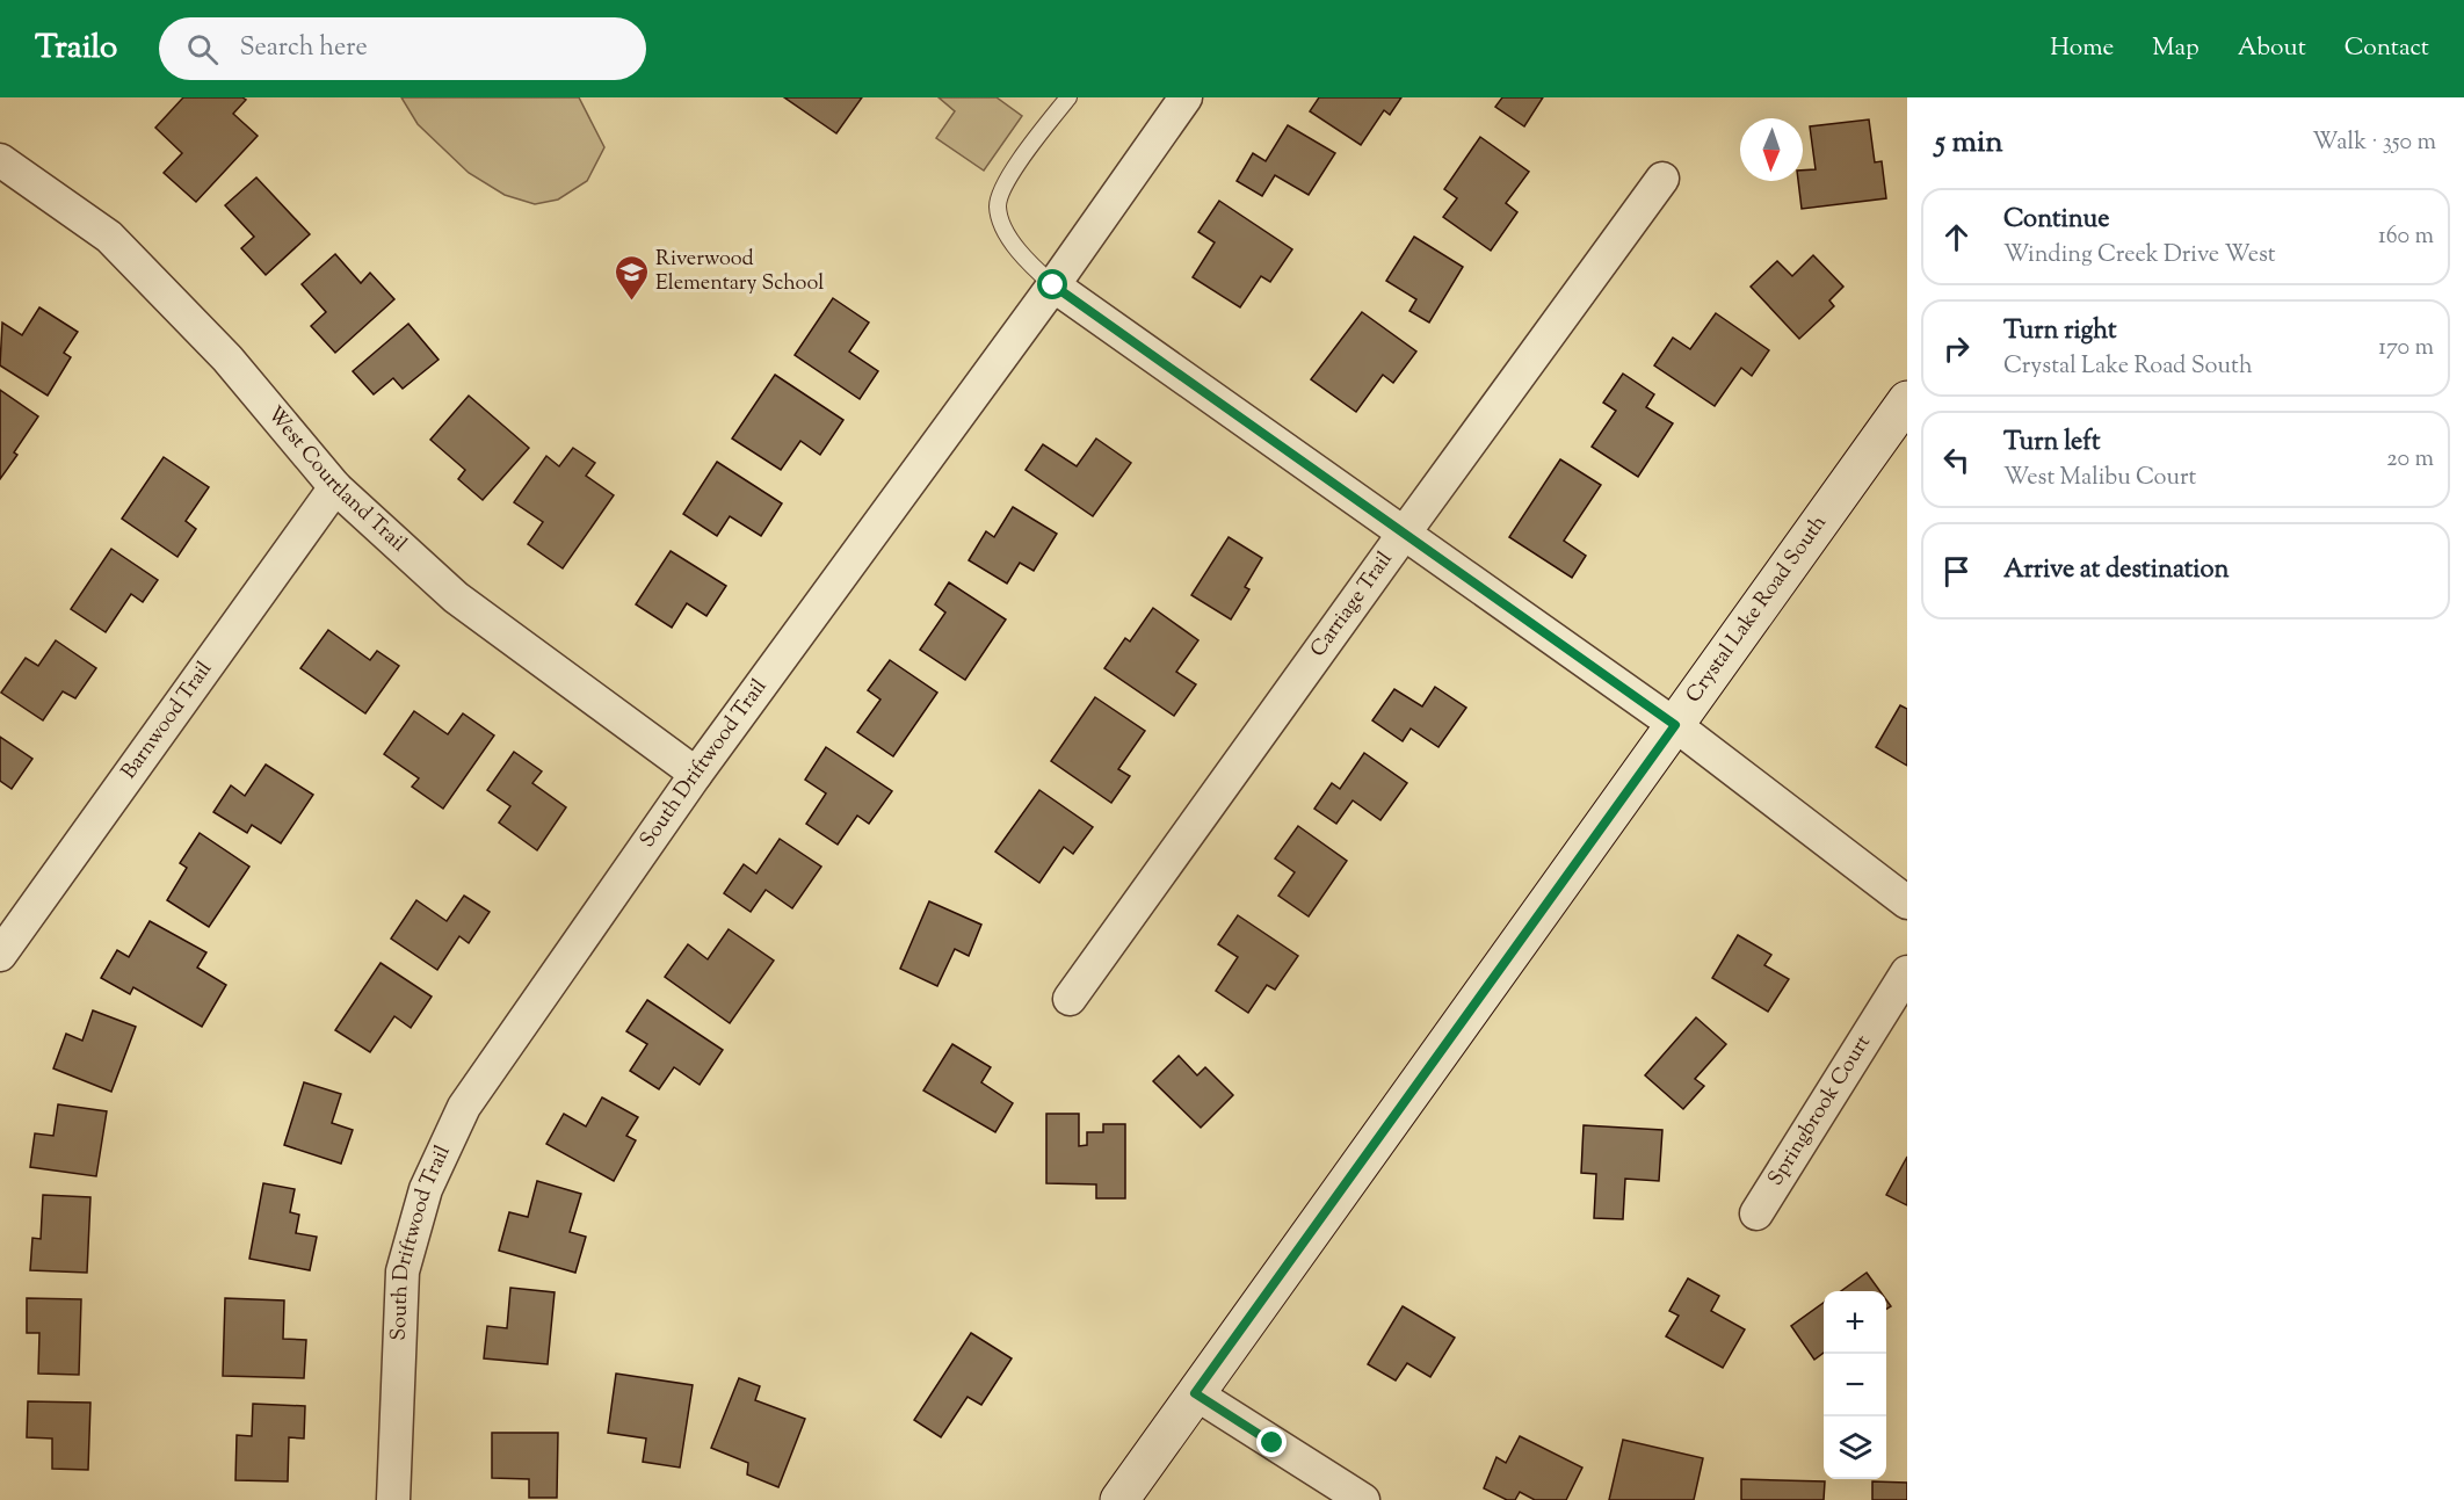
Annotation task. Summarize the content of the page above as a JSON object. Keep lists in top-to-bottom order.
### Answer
{
  "streets": {
    "street": [
      "West Courtland Trail",
      "Carriage Trail",
      "Crystal Lake Road South",
      "Barnwood Trail",
      "South Driftwood Trail",
      "Springbrook Court"
    ]
  },
  "crossings": [
    ["West Courtland Trail", "Barnwood Trail"],
    ["West Courtland Trail", "South Driftwood Trail"]
  ],
  "places": {
    "school or university": ["Riverwood Elementary School"]
  },
  "north": "bottom",
  "page": {
    "header": "Trailo",
    "search": "Search here",
    "nav": [
      "Home",
      "Map",
      "About",
      "Contact"
    ],
    "heading": ["5 min", "Walk · 350 m"],
    "list": [
      ["Continue", "Winding Creek Drive West", "160 m"],
      ["Turn right", "Crystal Lake Road South", "170 m"],
      ["Turn left", "West Malibu Court", "20 m"],
      "Arrive at destination"
    ],
    "map_buttons": ["+", "−"]
  }
}
